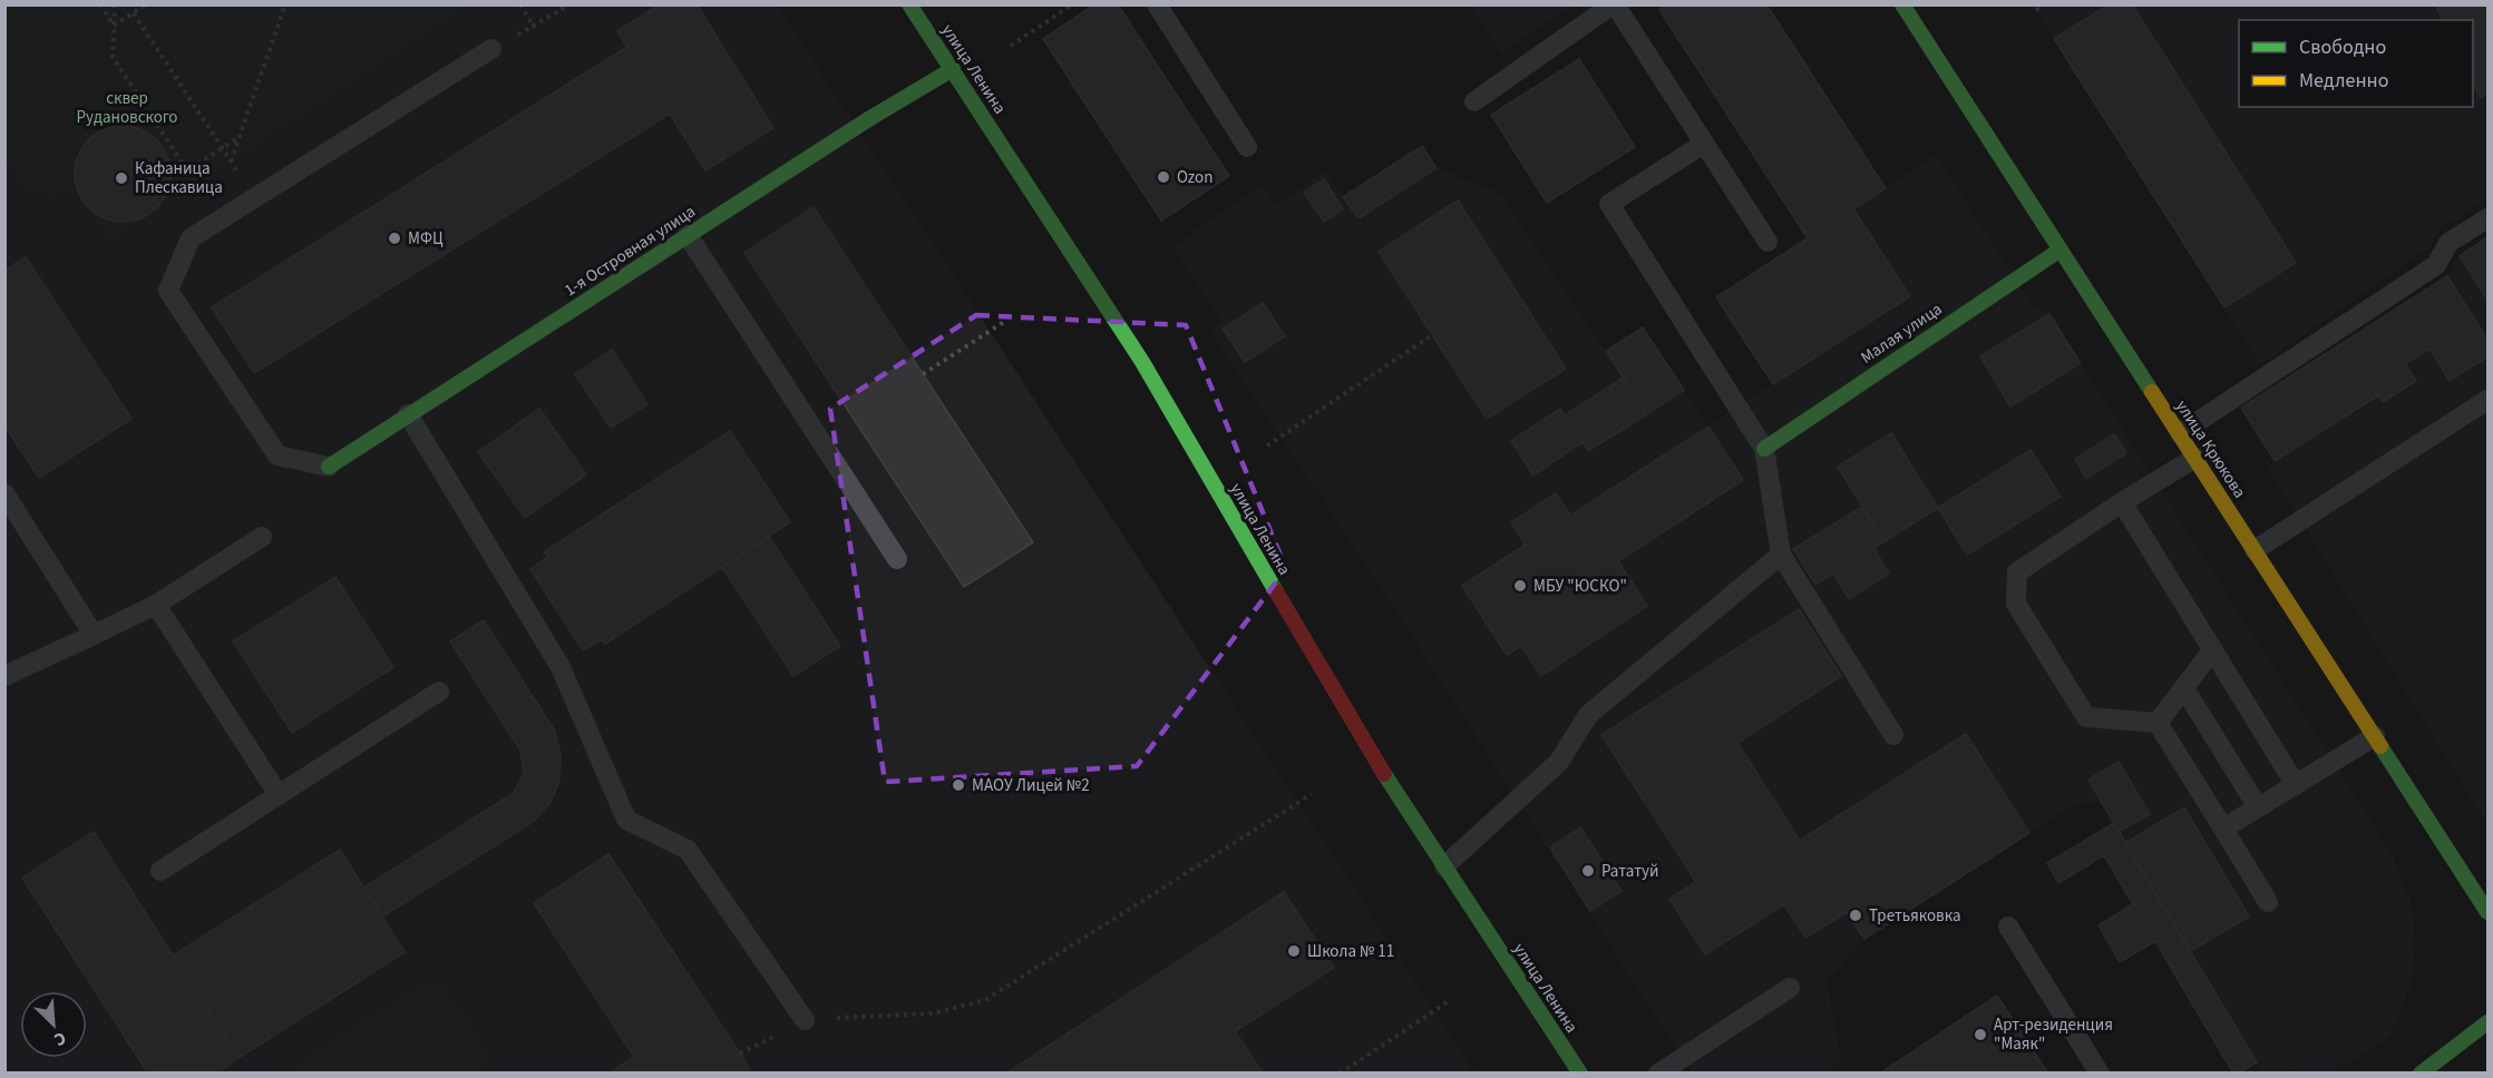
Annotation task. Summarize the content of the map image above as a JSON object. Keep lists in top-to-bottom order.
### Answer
{
  "streets": {
    "street": [
      "улица Ленина",
      "1-я Островная улица",
      "Малая улица",
      "улица Крюкова"
    ]
  },
  "crossings": [
    ["улица Ленина", "1-я Островная улица"],
    ["Малая улица", "улица Крюкова"]
  ],
  "parks": ["сквер Рудановского"],
  "places": [
    "Ozon",
    "Кафаница Плескавица",
    "МФЦ",
    "МБУ \"ЮСКО\"",
    "МАОУ Лицей №2",
    "Рататуй",
    "Третьяковка",
    "Школа № 11",
    "Арт-резиденция \"Маяк\""
  ],
  "legend": ["Свободно", "Медленно"],
  "north": "bottom right"
}
